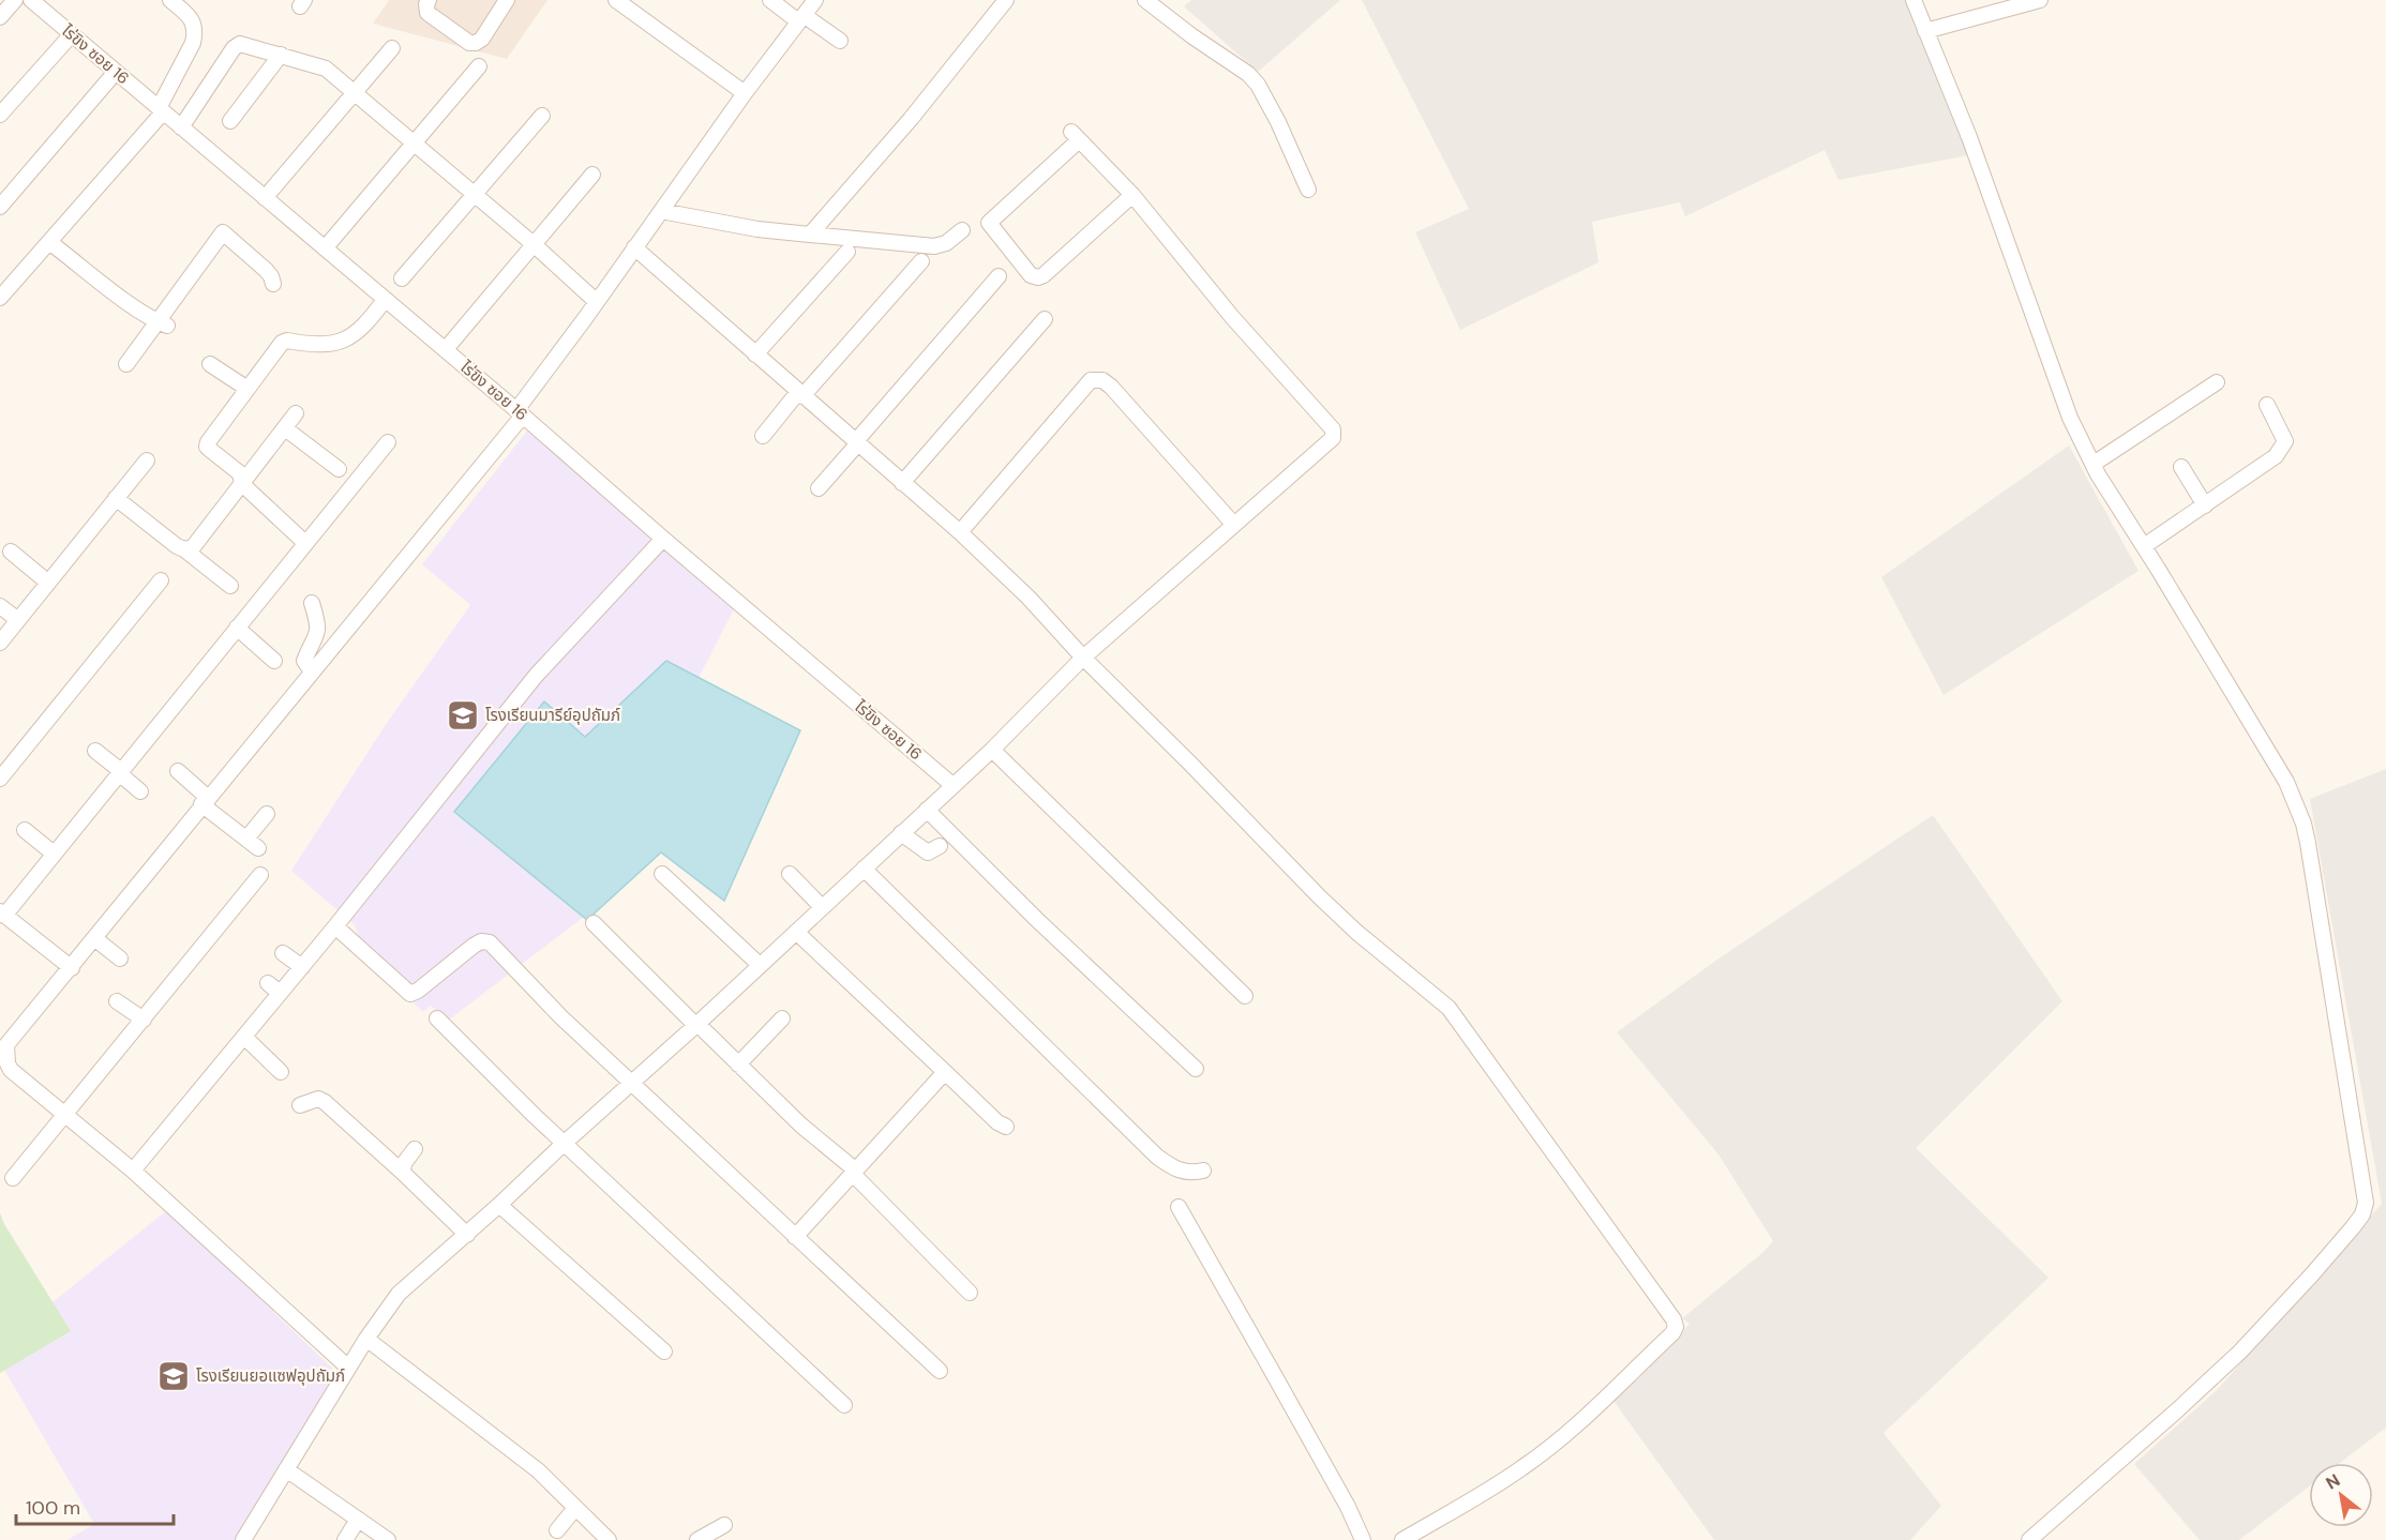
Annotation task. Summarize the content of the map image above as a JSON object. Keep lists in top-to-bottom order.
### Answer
{
  "streets": {
    "street": ["ไร่ขิง ซอย 16"]
  },
  "places": {
    "school or university": ["โรงเรียนมารีย์อุปถัมภ์", "โรงเรียนยอแซฟอุปถัมภ์"]
  },
  "scale_bar": "100 m",
  "north": "top left"
}
